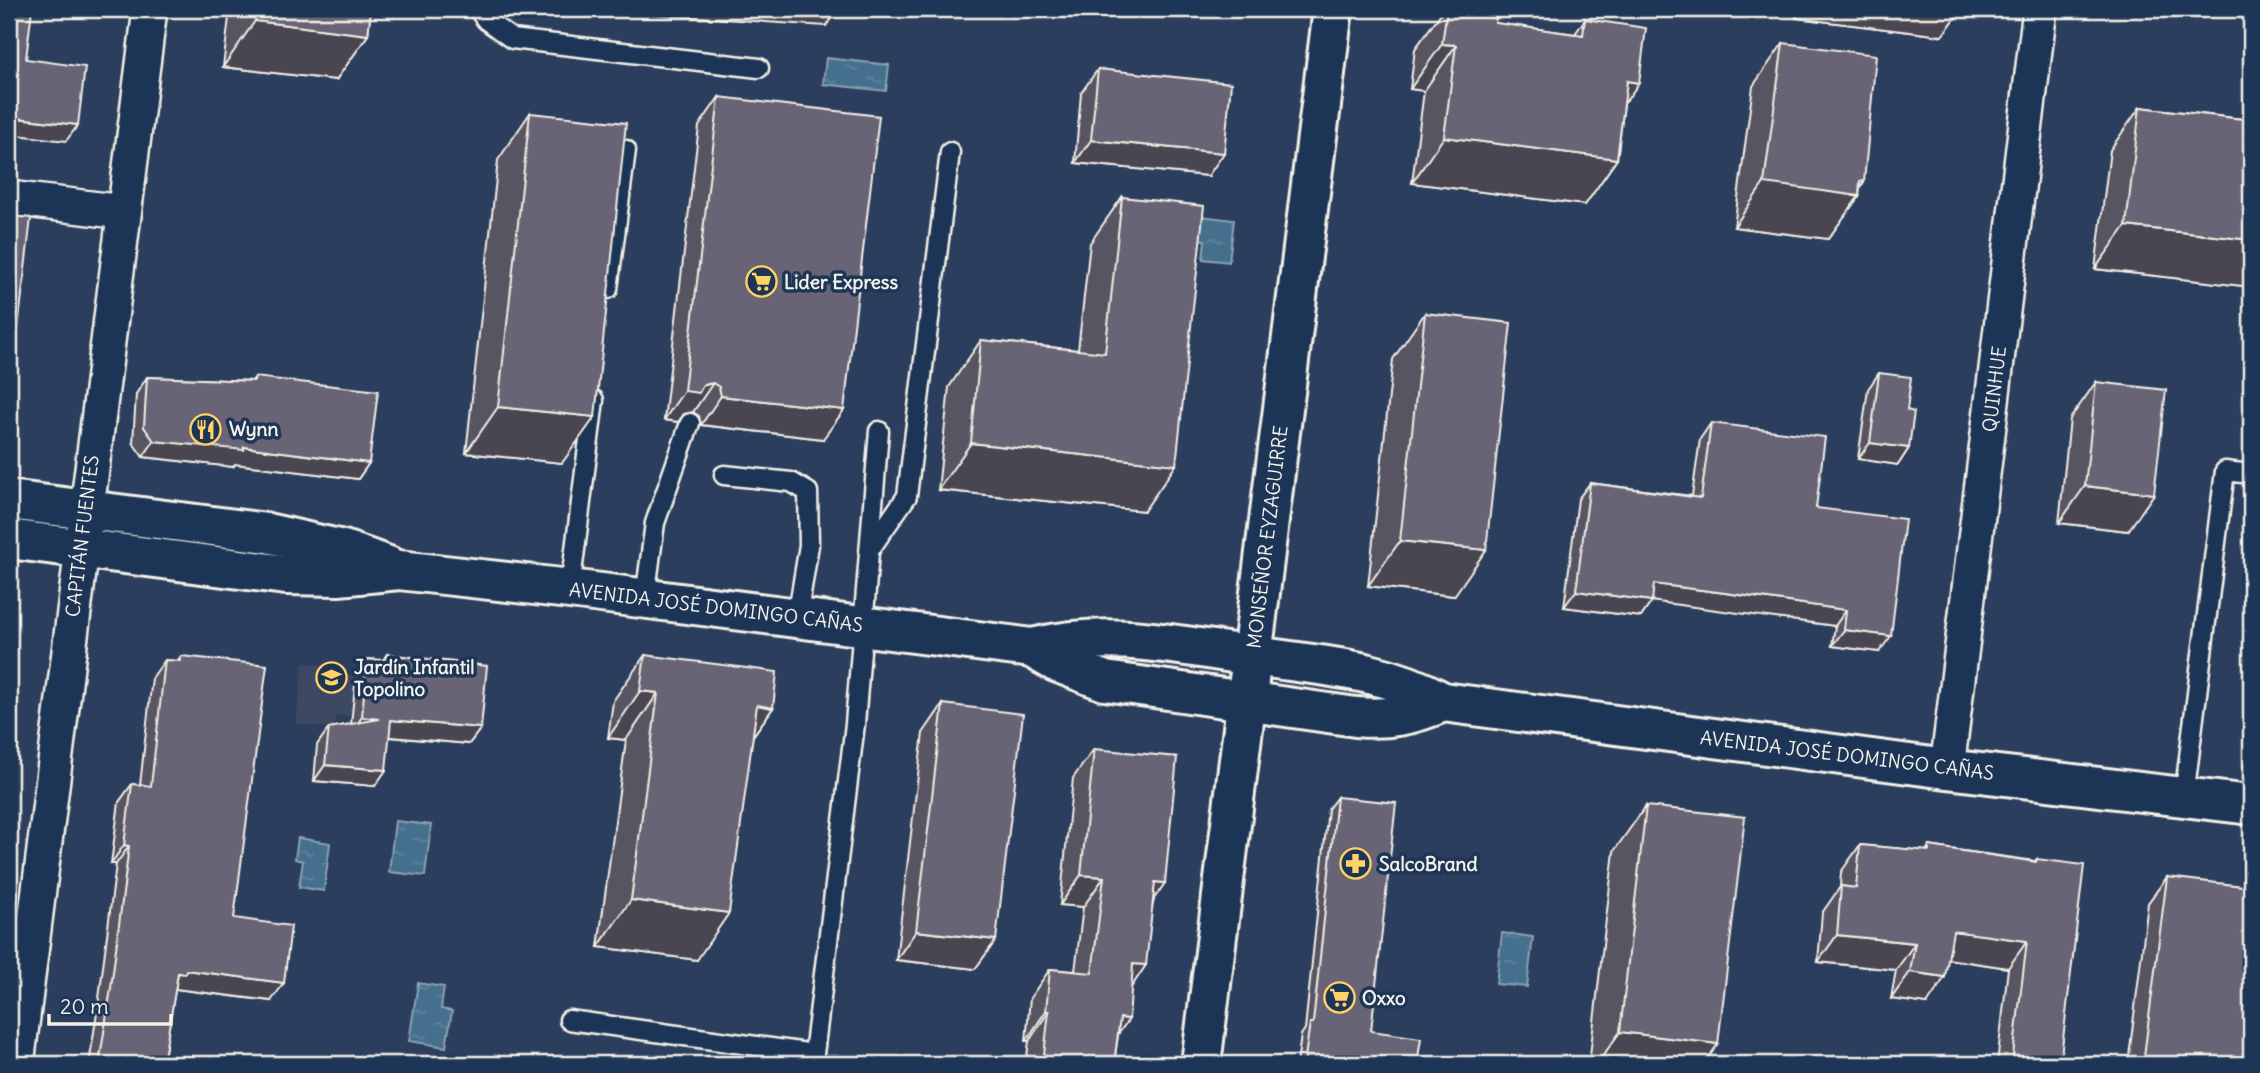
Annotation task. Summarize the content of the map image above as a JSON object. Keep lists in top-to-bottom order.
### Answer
{
  "streets": {
    "street": [
      "QUINHUE",
      "CAPITÁN FUENTES",
      "MONSEÑOR EYZAGUIRRE",
      "AVENIDA JOSÉ DOMINGO CAÑAS"
    ]
  },
  "crossings": [
    ["QUINHUE", "AVENIDA JOSÉ DOMINGO CAÑAS"],
    ["CAPITÁN FUENTES", "AVENIDA JOSÉ DOMINGO CAÑAS"],
    ["MONSEÑOR EYZAGUIRRE", "AVENIDA JOSÉ DOMINGO CAÑAS"]
  ],
  "places": {
    "supermarket": ["Lider Express", "Oxxo"],
    "restaurant": ["Wynn"],
    "school or university": ["Jardín Infantil Topolino"],
    "pharmacy": ["SalcoBrand"]
  },
  "scale_bar": "20 m"
}
